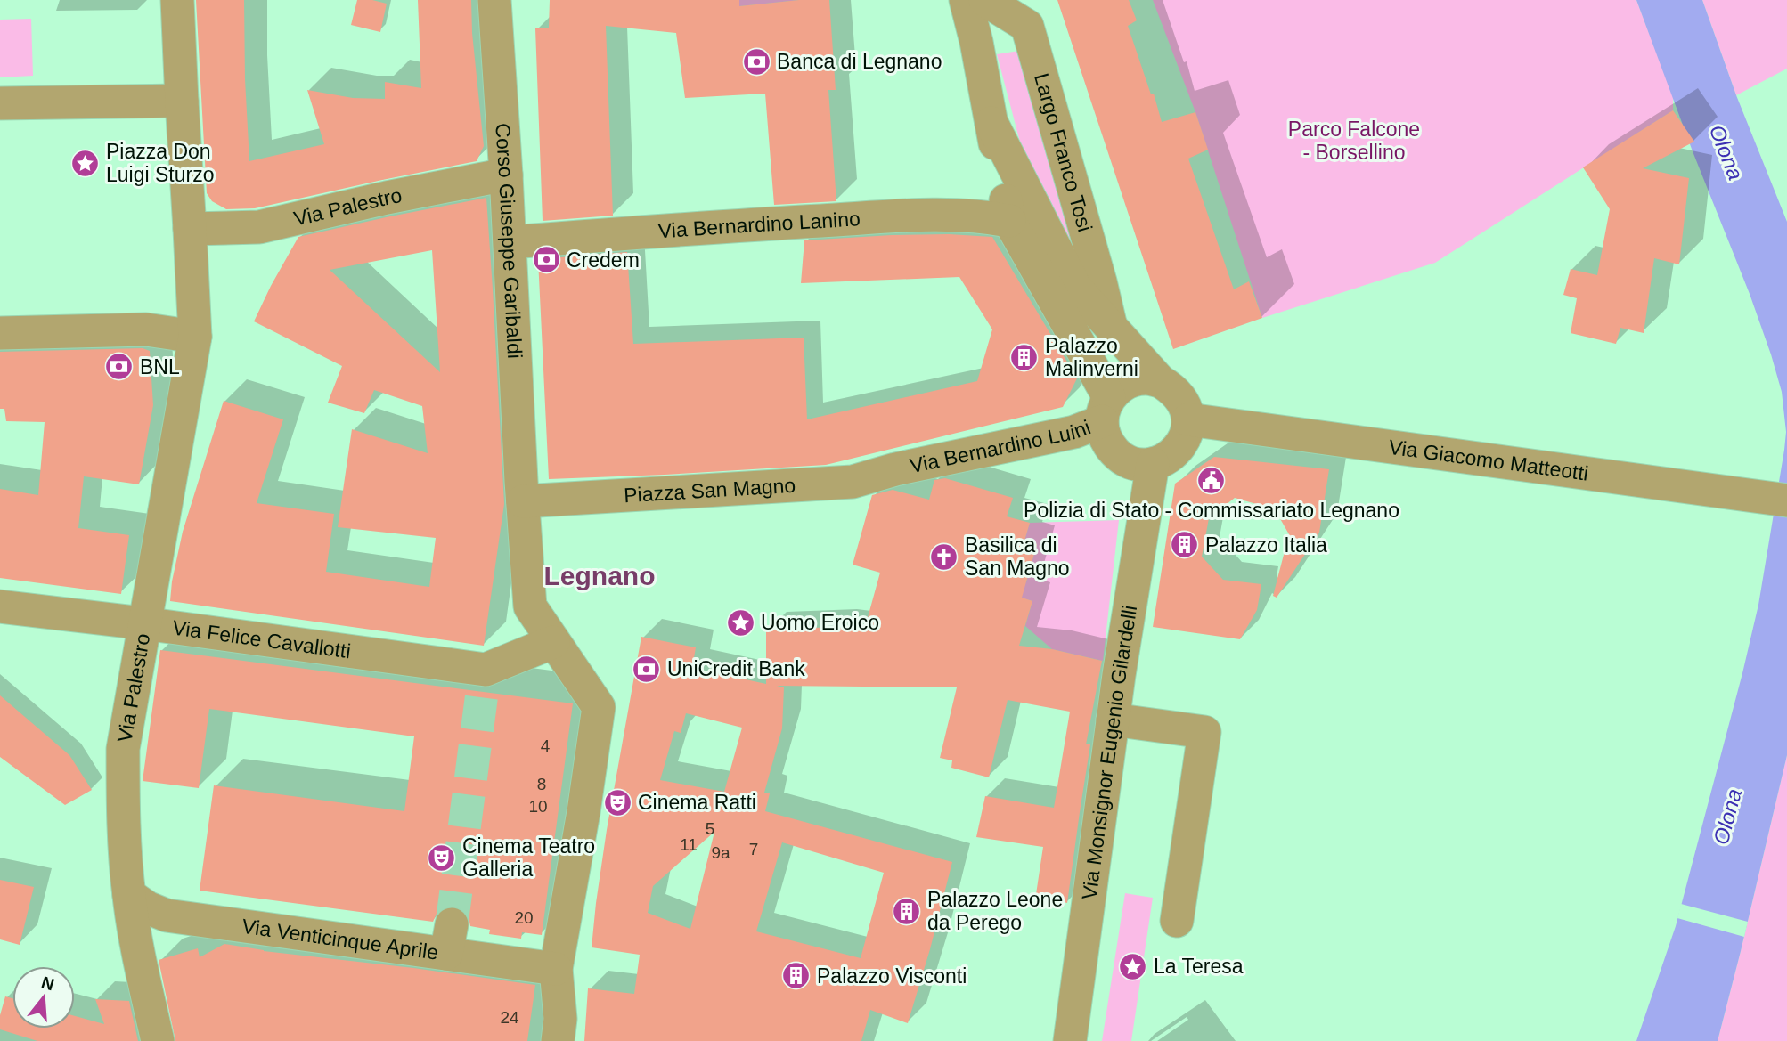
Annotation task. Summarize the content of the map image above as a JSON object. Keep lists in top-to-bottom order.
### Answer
{
  "streets": {
    "street": [
      "Largo Franco Tosi",
      "Via Palestro",
      "Via Bernardino Lanino",
      "Corso Giuseppe Garibaldi",
      "Via Bernardino Luini",
      "Via Giacomo Matteotti",
      "Piazza San Magno",
      "Via Felice Cavallotti",
      "Via Monsignor Eugenio Gilardelli",
      "Via Venticinque Aprile"
    ]
  },
  "crossings": [
    ["Largo Franco Tosi", "Via Bernardino Lanino"],
    ["Largo Franco Tosi", "Via Bernardino Luini"],
    ["Largo Franco Tosi", "Via Giacomo Matteotti"],
    ["Largo Franco Tosi", "Via Monsignor Eugenio Gilardelli"],
    ["Via Palestro", "Corso Giuseppe Garibaldi"],
    ["Via Palestro", "Via Felice Cavallotti"],
    ["Via Palestro", "Via Venticinque Aprile"],
    ["Via Bernardino Lanino", "Corso Giuseppe Garibaldi"],
    ["Corso Giuseppe Garibaldi", "Piazza San Magno"],
    ["Via Bernardino Luini", "Via Giacomo Matteotti"],
    ["Via Bernardino Luini", "Piazza San Magno"],
    ["Via Bernardino Luini", "Via Monsignor Eugenio Gilardelli"],
    ["Via Giacomo Matteotti", "Via Monsignor Eugenio Gilardelli"]
  ],
  "districts": ["Legnano"],
  "water": ["Olona"],
  "parks": ["Parco Falcone - Borsellino"],
  "places": {
    "bank": [
      "Banca di Legnano",
      "Credem",
      "BNL",
      "UniCredit Bank"
    ],
    "place": ["Piazza Don Luigi Sturzo", "Uomo Eroico", "La Teresa"],
    "building": [
      "Palazzo Malinverni",
      "Palazzo Italia",
      "Palazzo Leone da Perego",
      "Palazzo Visconti"
    ],
    "public building": ["Polizia di Stato - Commissariato Legnano"],
    "church": ["Basilica di San Magno"],
    "theatre": ["Cinema Ratti", "Cinema Teatro Galleria"]
  },
  "house_numbers": [
    "4",
    "8",
    "10",
    "5",
    "11",
    "7",
    "9a",
    "20",
    "24"
  ],
  "north": "top"
}
